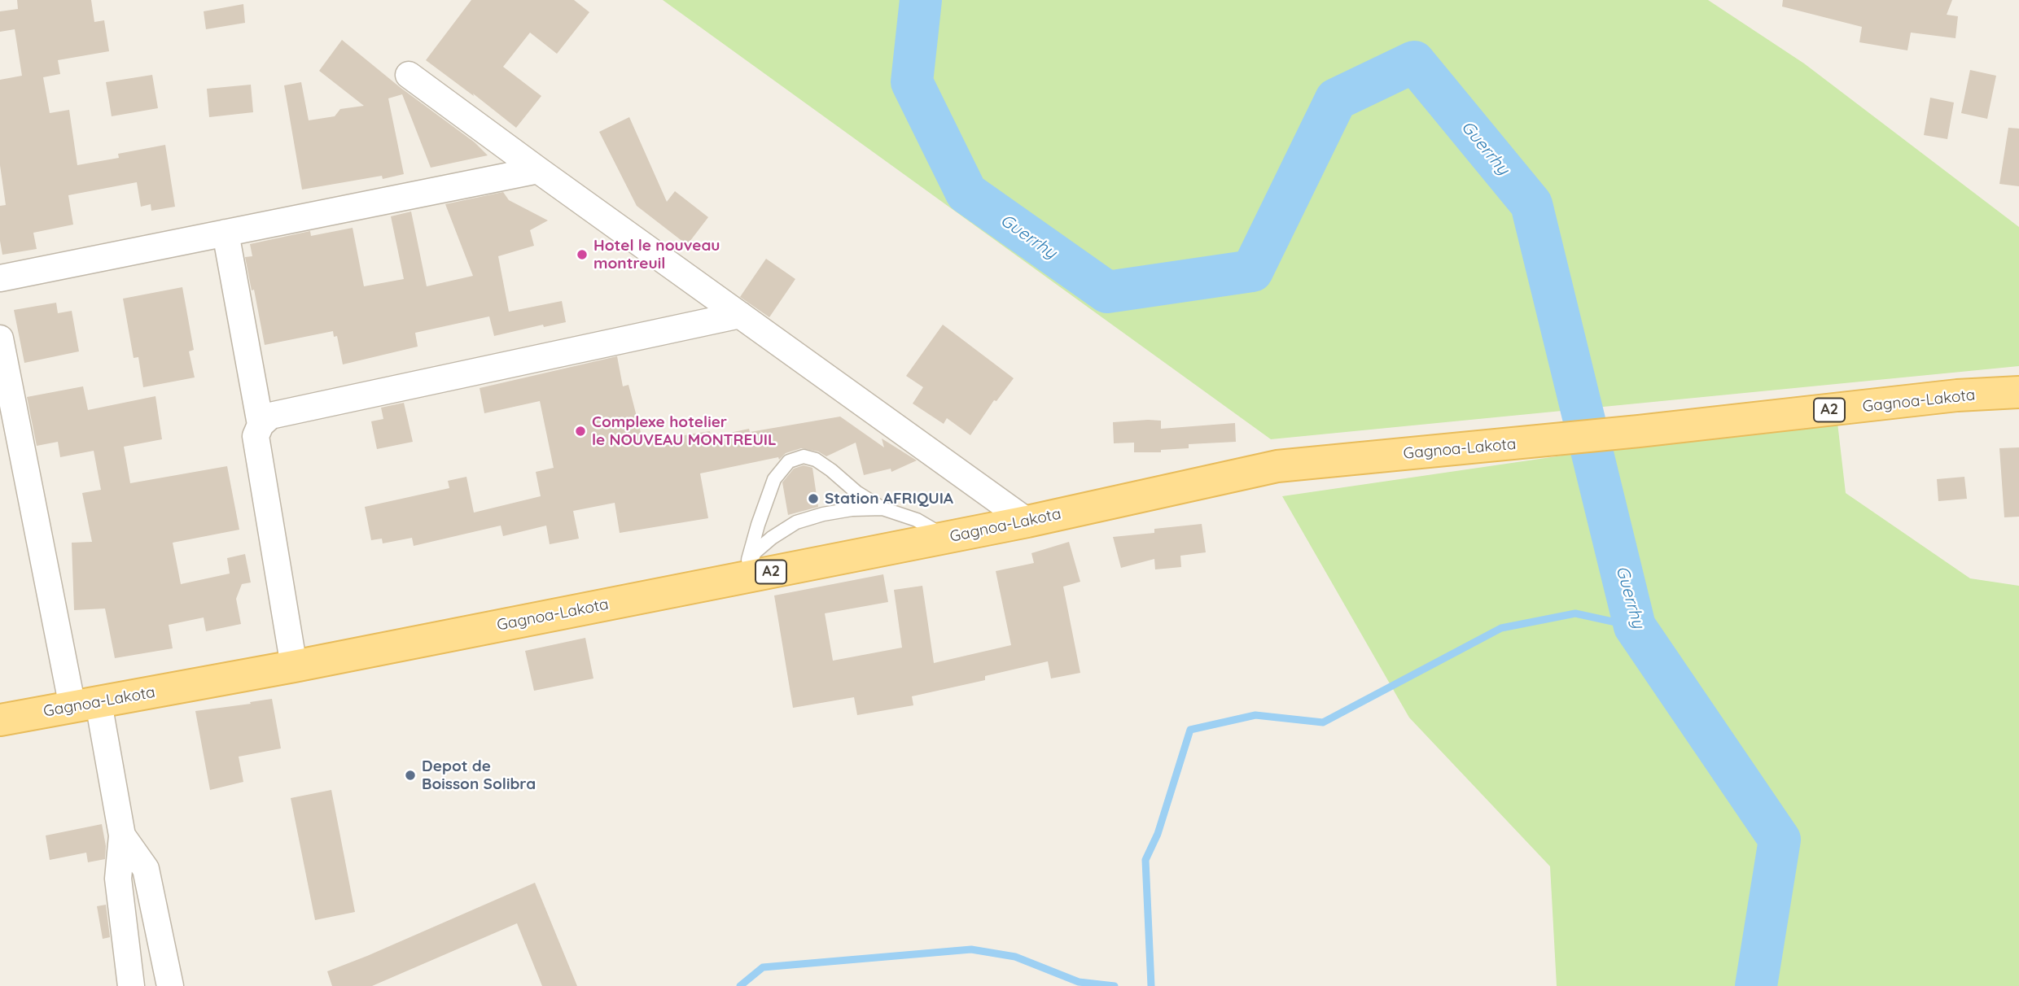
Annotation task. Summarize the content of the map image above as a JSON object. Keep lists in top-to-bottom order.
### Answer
{
  "streets": {
    "main road": ["Gagnoa-Lakota", "A2"]
  },
  "water": ["Guerrhy"],
  "places": [
    "Hotel le nouveau montreuil",
    "Complexe hotelier le NOUVEAU MONTREUIL",
    "Station AFRIQUIA",
    "Depot de Boisson Solibra"
  ]
}
